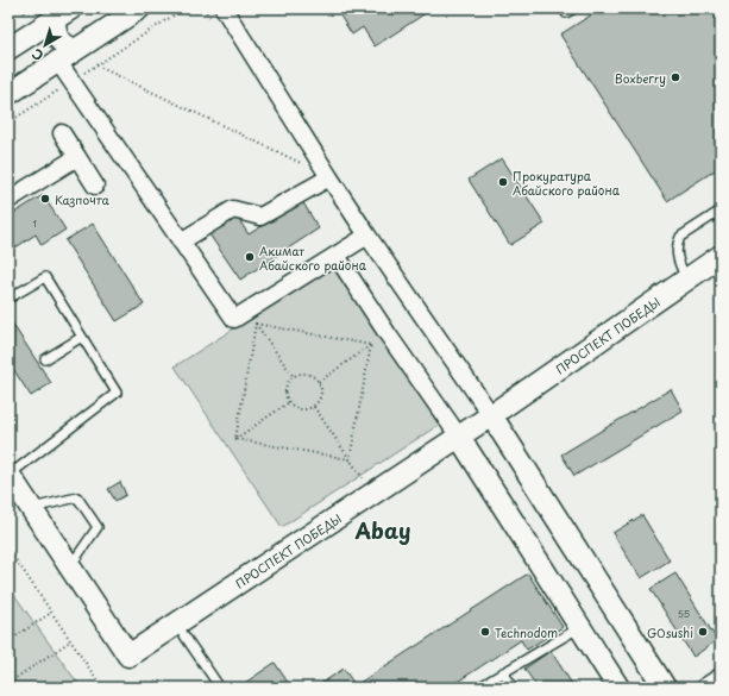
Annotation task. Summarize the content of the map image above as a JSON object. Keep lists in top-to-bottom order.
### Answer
{
  "streets": {
    "street": ["ПРОСПЕКТ ПОБЕДЫ"]
  },
  "districts": ["Abay"],
  "places": [
    "Boxberry",
    "Прокуратура Абайского района",
    "Казпочта",
    "Акимат Абайского района",
    "Technodom",
    "GOsushi"
  ],
  "house_numbers": ["1", "55"],
  "north": "bottom left"
}
